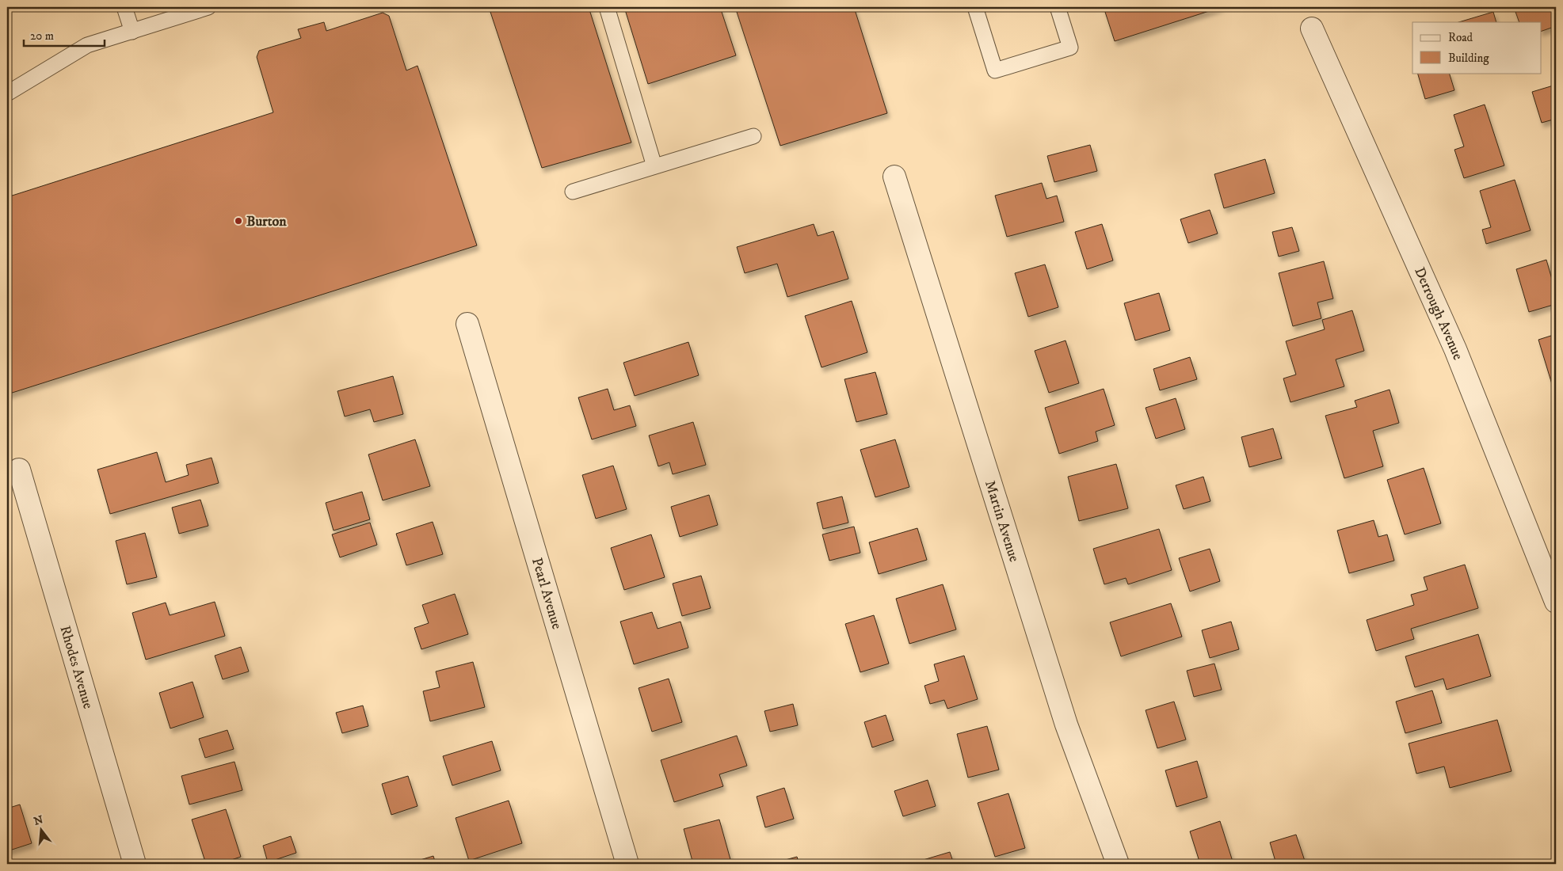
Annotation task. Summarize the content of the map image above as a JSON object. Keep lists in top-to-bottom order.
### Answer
{
  "streets": {
    "street": [
      "Derrough Avenue",
      "Martin Avenue",
      "Pearl Avenue",
      "Rhodes Avenue"
    ]
  },
  "places": ["Burton"],
  "legend": ["Road", "Building"],
  "scale_bar": "20 m",
  "north": "top"
}
